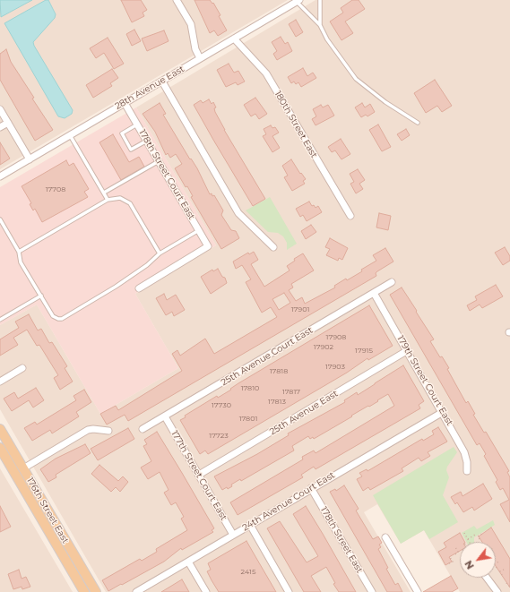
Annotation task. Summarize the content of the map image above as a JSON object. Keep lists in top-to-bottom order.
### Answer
{
  "streets": {
    "main road": ["176th Street East"],
    "street": [
      "28th Avenue East",
      "180th Street East",
      "178th Street Court East",
      "25th Avenue Court East",
      "179th Street Court East",
      "25th Avenue East",
      "177th Street Court East",
      "24th Avenue Court East",
      "178th Street East"
    ]
  },
  "crossings": [
    ["28th Avenue East", "180th Street East"],
    ["28th Avenue East", "178th Street Court East"],
    ["25th Avenue Court East", "179th Street Court East"],
    ["25th Avenue Court East", "177th Street Court East"],
    ["179th Street Court East", "25th Avenue East"],
    ["179th Street Court East", "24th Avenue Court East"],
    ["25th Avenue East", "177th Street Court East"],
    ["177th Street Court East", "24th Avenue Court East"],
    ["24th Avenue Court East", "178th Street East"]
  ],
  "house_numbers": [
    "17708",
    "17901",
    "17908",
    "17902",
    "17915",
    "17903",
    "17818",
    "17810",
    "17817",
    "17813",
    "17730",
    "17801",
    "17723",
    "2415"
  ],
  "north": "bottom left"
}
